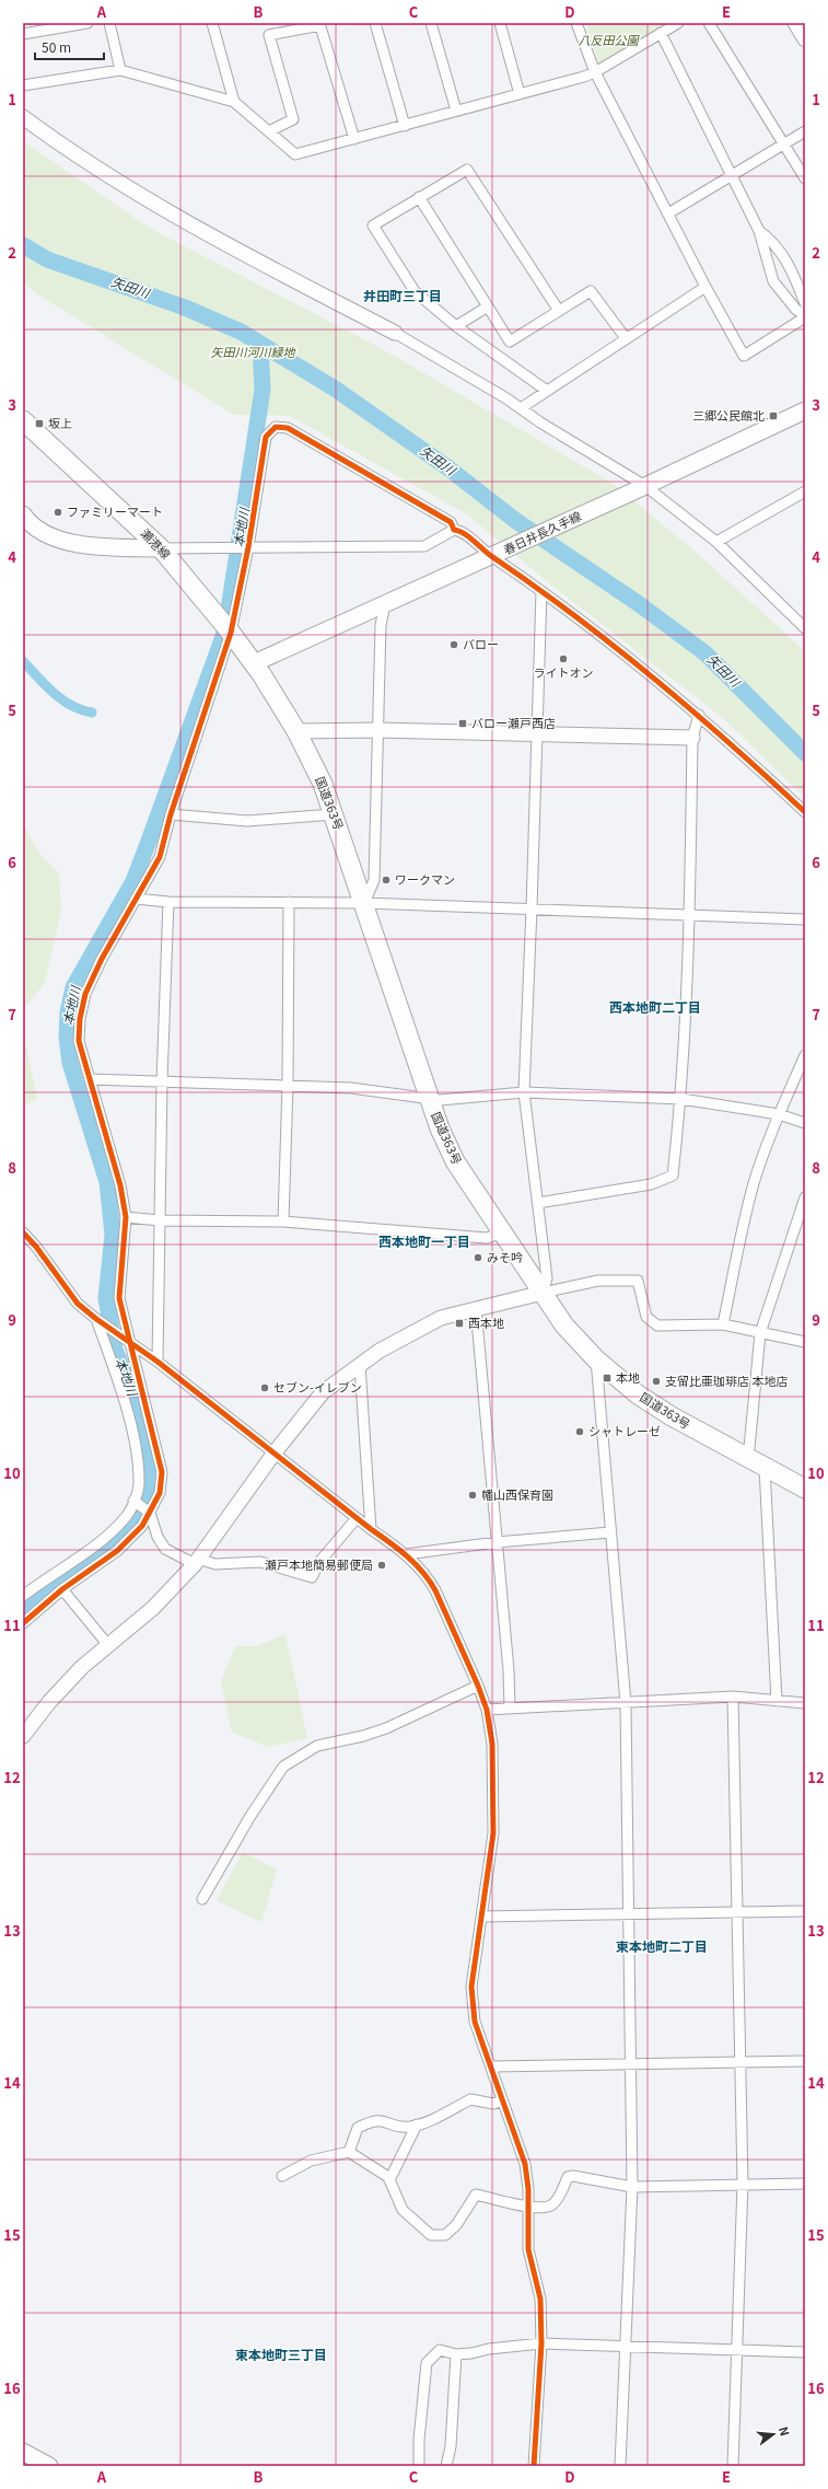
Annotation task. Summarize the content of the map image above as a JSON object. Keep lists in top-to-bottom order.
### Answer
{
  "streets": {
    "highway": ["瀬港線", "国道363号"],
    "main road": ["春日井長久手線"]
  },
  "crossings": [
    ["春日井長久手線", "瀬港線"],
    ["春日井長久手線", "国道363号"],
    ["瀬港線", "国道363号"]
  ],
  "districts": [
    "井田町三丁目",
    "西本地町二丁目",
    "西本地町一丁目",
    "東本地町二丁目",
    "東本地町三丁目"
  ],
  "water": ["矢田川", "本地川"],
  "parks": ["八反田公園", "矢田川河川緑地"],
  "places": {
    "transit": [
      "三郷公民館北",
      "坂上",
      "バロー瀬戸西店",
      "西本地",
      "本地"
    ],
    "other": [
      "ファミリーマート",
      "バロー",
      "ライトオン",
      "ワークマン",
      "みそ吟",
      "支留比亜珈琲店 本地店",
      "セブン-イレブン",
      "シャトレーゼ",
      "幡山西保育園",
      "瀬戸本地簡易郵便局"
    ]
  },
  "scale_bar": "50 m",
  "north": "right",
  "grid": {
    "columns": [
      "A",
      "B",
      "C",
      "D",
      "E"
    ],
    "rows": [
      "1",
      "2",
      "3",
      "4",
      "5",
      "6",
      "7",
      "8",
      "9",
      "10",
      "11",
      "12",
      "13",
      "14",
      "15",
      "16"
    ]
  }
}
